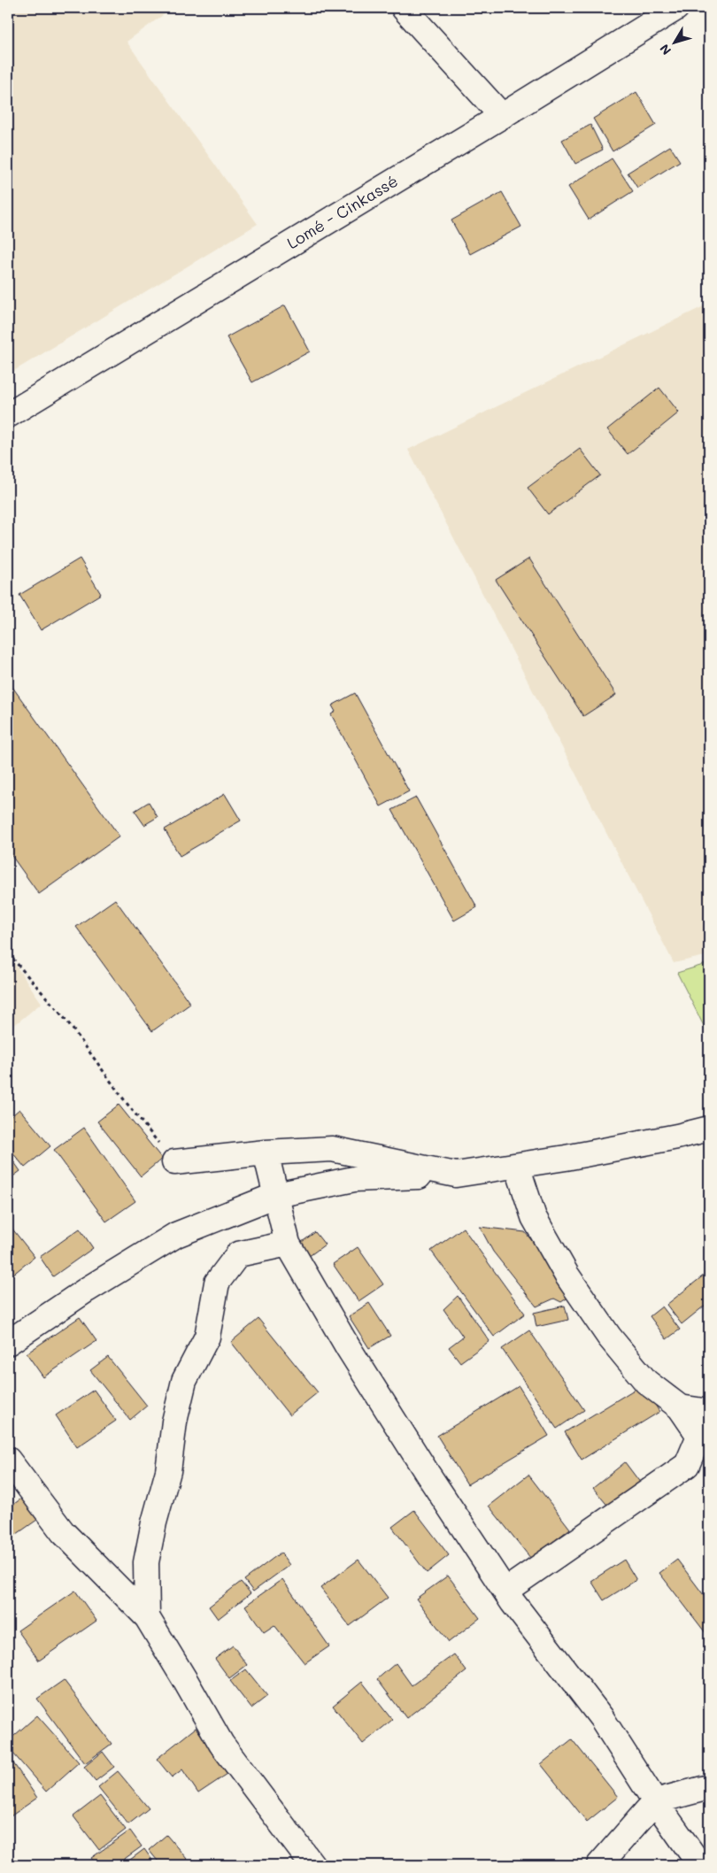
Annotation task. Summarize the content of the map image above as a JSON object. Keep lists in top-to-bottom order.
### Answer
{
  "streets": {
    "main road": ["Lomé - Cinkassé"]
  },
  "north": "bottom left"
}
